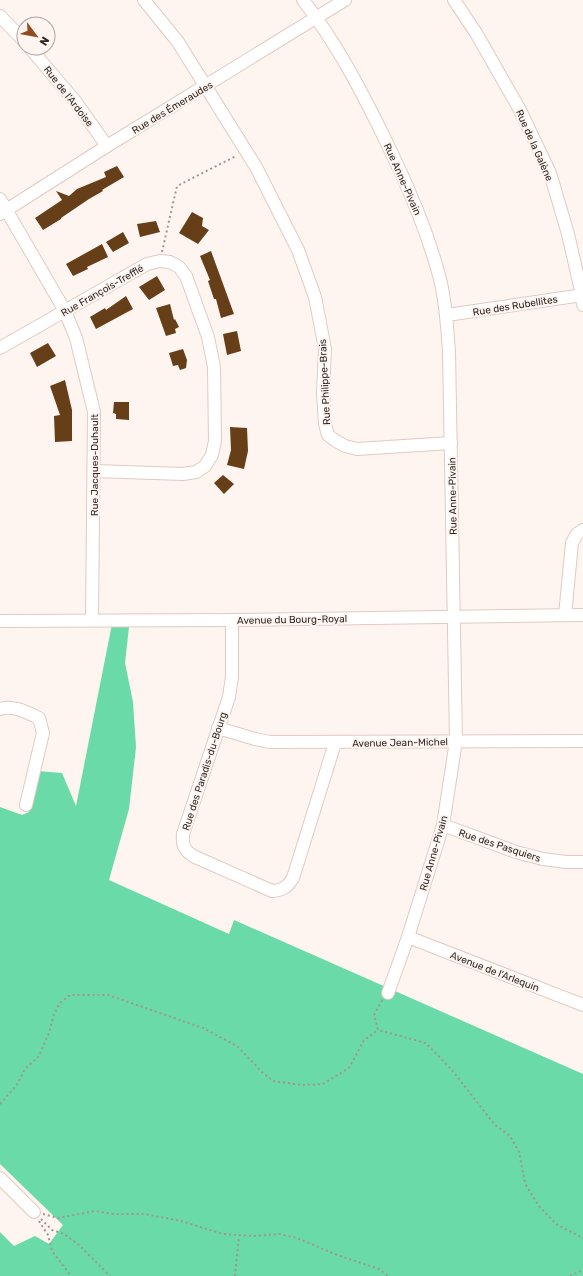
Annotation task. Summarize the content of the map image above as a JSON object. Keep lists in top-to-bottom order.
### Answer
{
  "streets": {
    "street": [
      "Rue de l'Ardoise",
      "Rue des Émeraudes",
      "Rue de la Galène",
      "Rue Anne-Pivain",
      "Rue François-Trefflé",
      "Rue des Rubellites",
      "Rue Philippe-Brais",
      "Rue Jacques-Duhault",
      "Avenue du Bourg-Royal",
      "Avenue Jean-Michel",
      "Rue des Paradis-du-Bourg",
      "Rue des Pasquiers",
      "Avenue de l'Arlequin"
    ]
  },
  "crossings": [
    ["Rue de l'Ardoise", "Rue des Émeraudes"],
    ["Rue des Émeraudes", "Rue Anne-Pivain"],
    ["Rue des Émeraudes", "Rue Philippe-Brais"],
    ["Rue des Émeraudes", "Rue Jacques-Duhault"],
    ["Rue de la Galène", "Rue des Rubellites"],
    ["Rue Anne-Pivain", "Rue des Rubellites"],
    ["Rue Anne-Pivain", "Rue Philippe-Brais"],
    ["Rue Anne-Pivain", "Avenue du Bourg-Royal"],
    ["Rue Anne-Pivain", "Avenue Jean-Michel"],
    ["Rue Anne-Pivain", "Rue des Pasquiers"],
    ["Rue Anne-Pivain", "Avenue de l'Arlequin"],
    ["Rue François-Trefflé", "Rue Jacques-Duhault"],
    ["Rue Jacques-Duhault", "Avenue du Bourg-Royal"],
    ["Avenue du Bourg-Royal", "Rue des Paradis-du-Bourg"],
    ["Avenue Jean-Michel", "Rue des Paradis-du-Bourg"]
  ],
  "north": "bottom right"
}
